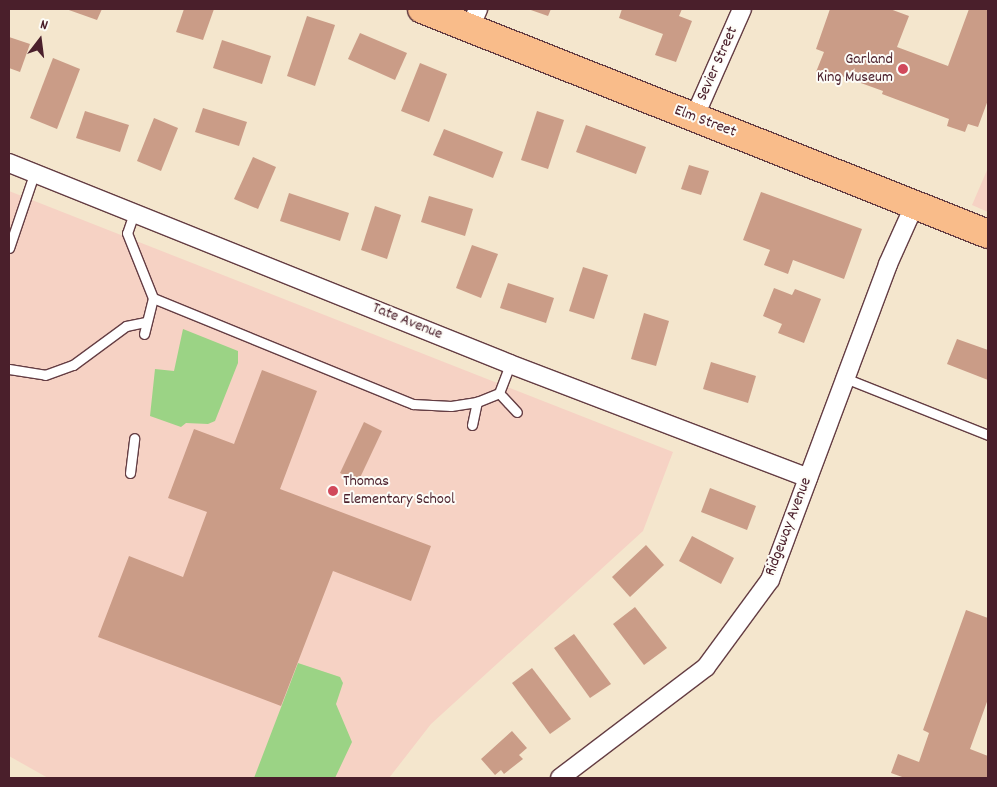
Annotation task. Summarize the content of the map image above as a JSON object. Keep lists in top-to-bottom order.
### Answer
{
  "streets": {
    "main road": ["Elm Street"],
    "street": ["Sevier Street", "Tate Avenue", "Ridgeway Avenue"]
  },
  "crossings": [
    ["Sevier Street", "Elm Street"],
    ["Elm Street", "Ridgeway Avenue"],
    ["Tate Avenue", "Ridgeway Avenue"]
  ],
  "places": ["Garland King Museum", "Thomas Elementary School"],
  "north": "top"
}
